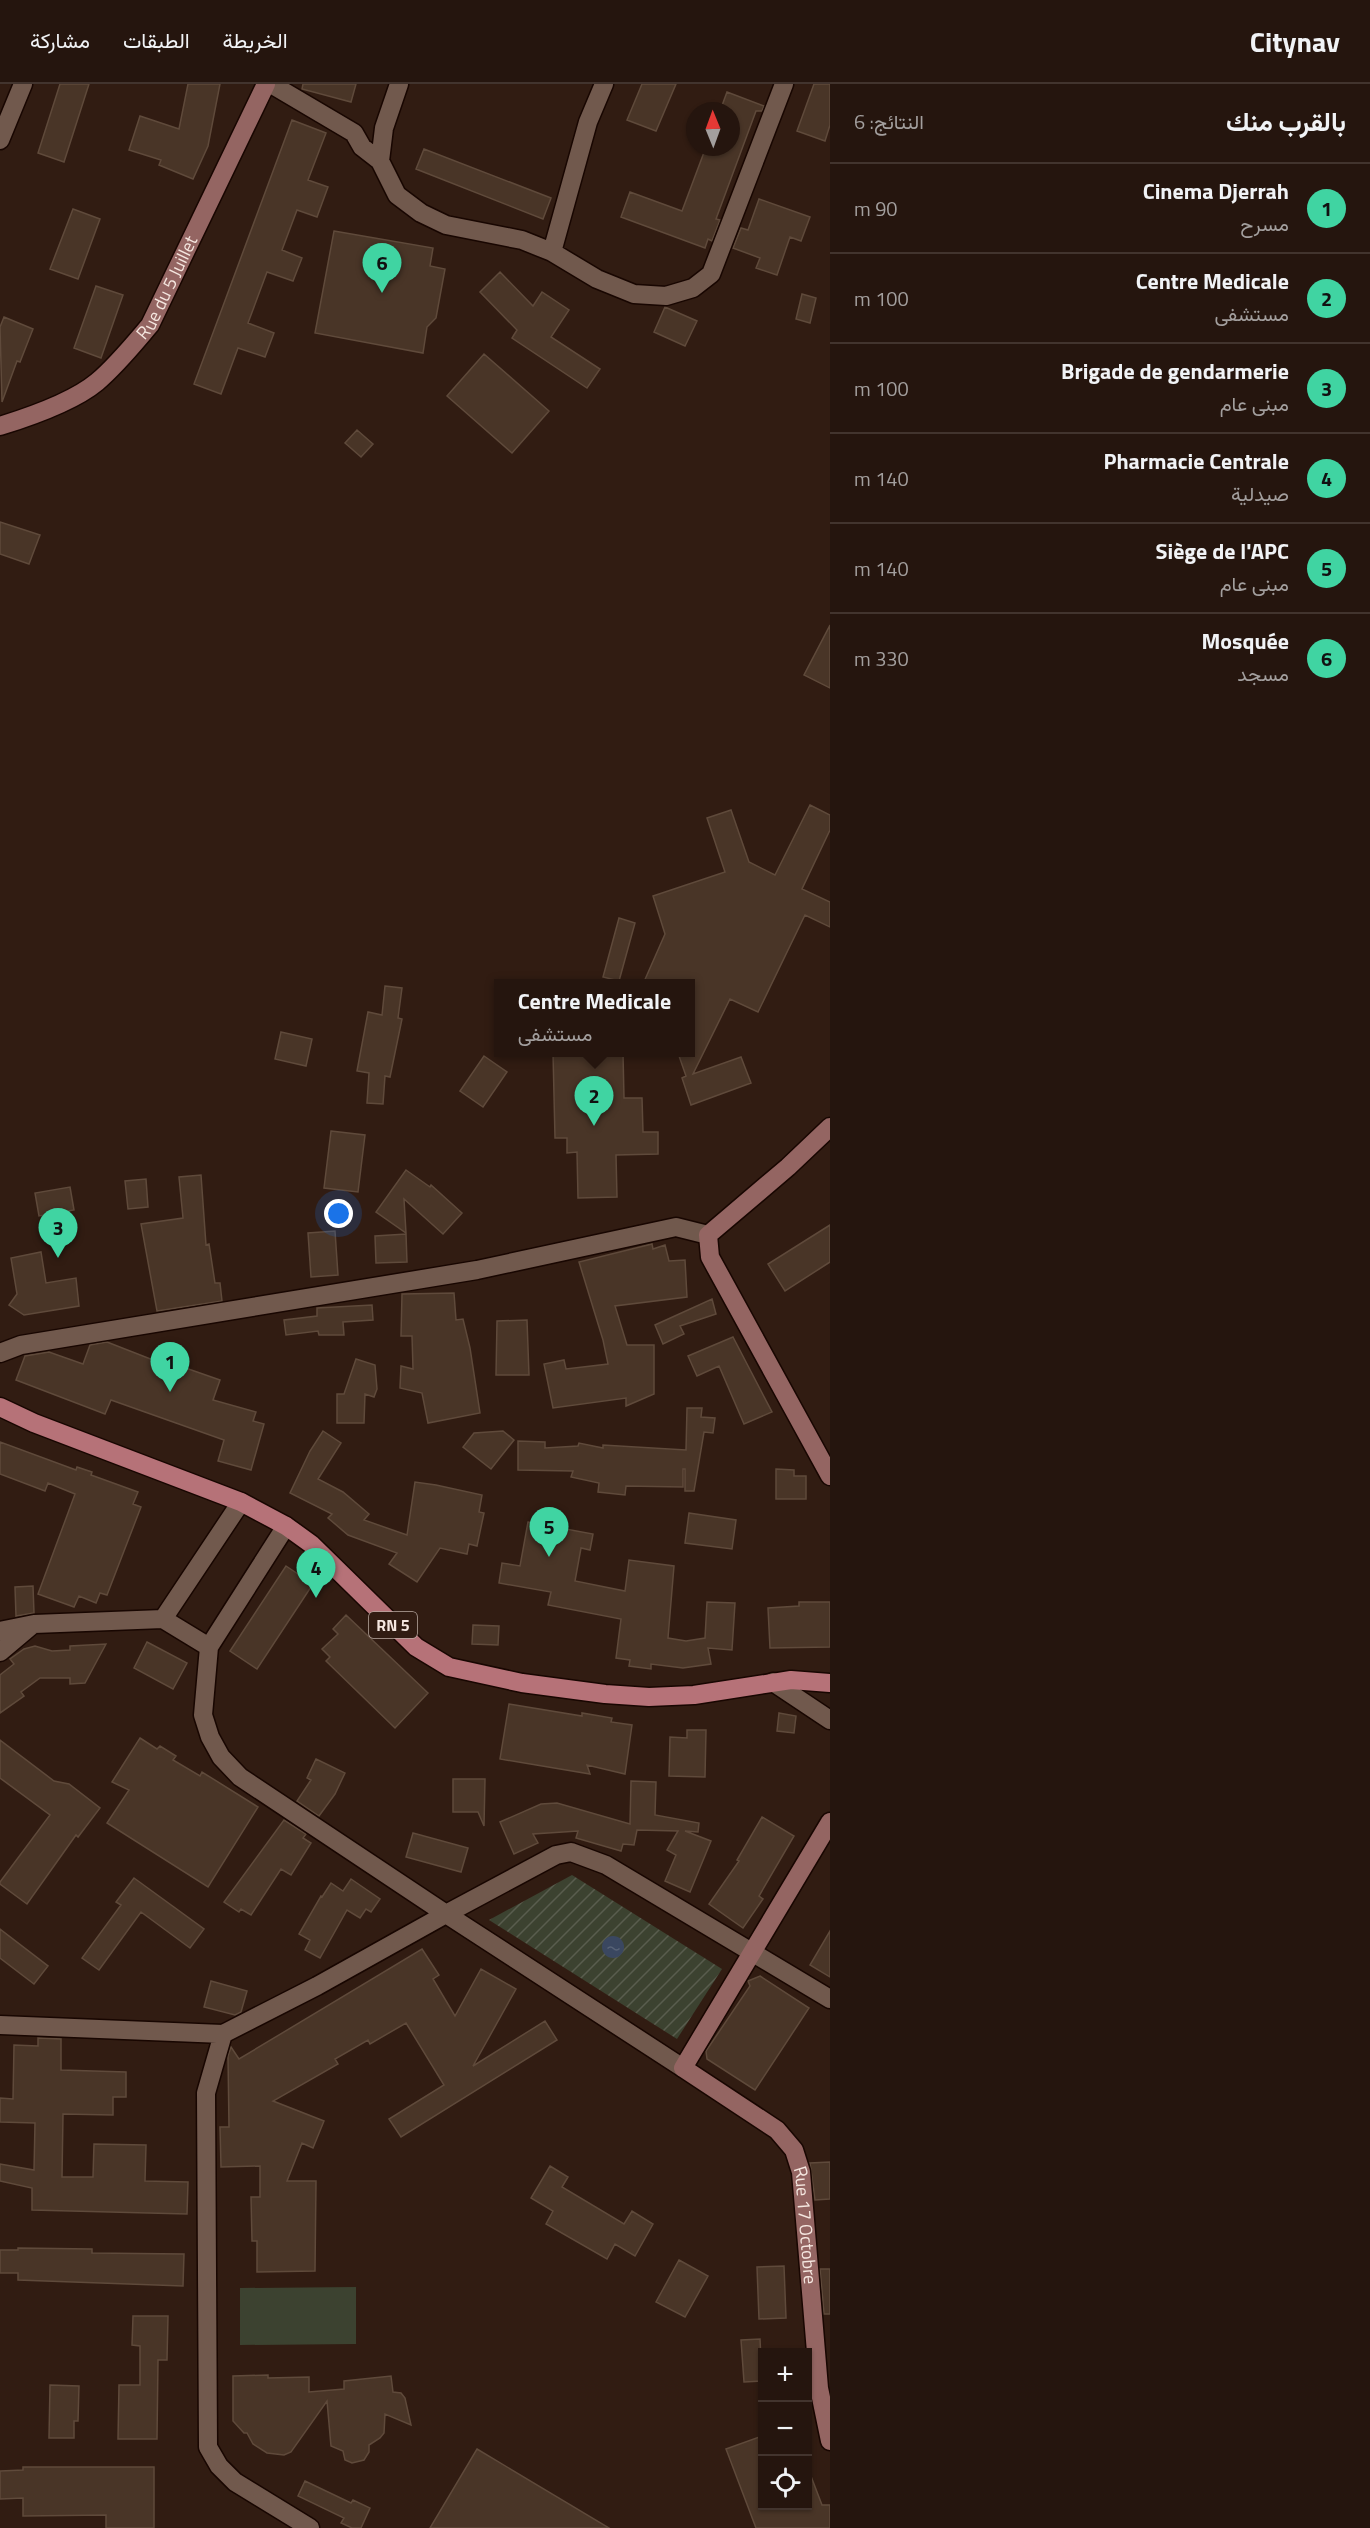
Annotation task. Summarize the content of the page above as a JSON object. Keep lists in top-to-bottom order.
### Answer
{
  "streets": {
    "main road": ["RN 5"],
    "street": ["Rue du 5 Juillet", "Rue 17 Octobre"]
  },
  "north": "top",
  "page": {
    "header": "Citynav",
    "nav": ["الخريطة", "الطبقات", "مشاركة"],
    "heading": ["بالقرب منك", "النتائج: 6"],
    "list": [
      {
        "mark": "1",
        "name": "Cinema Djerrah",
        "note": "مسرح",
        "value": "90 m"
      },
      {
        "mark": "2",
        "name": "Centre Medicale",
        "note": "مستشفى",
        "value": "100 m"
      },
      {
        "mark": "3",
        "name": "Brigade de gendarmerie",
        "note": "مبنى عام",
        "value": "100 m"
      },
      {
        "mark": "4",
        "name": "Pharmacie Centrale",
        "note": "صيدلية",
        "value": "140 m"
      },
      {
        "mark": "5",
        "name": "Siège de l'APC",
        "note": "مبنى عام",
        "value": "140 m"
      },
      {
        "mark": "6",
        "name": "Mosquée",
        "note": "مسجد",
        "value": "330 m"
      }
    ],
    "pins": [
      "6",
      "2",
      "3",
      "1",
      "5",
      "4"
    ],
    "popup": ["Centre Medicale", "مستشفى"],
    "map_buttons": ["+", "−"]
  }
}
